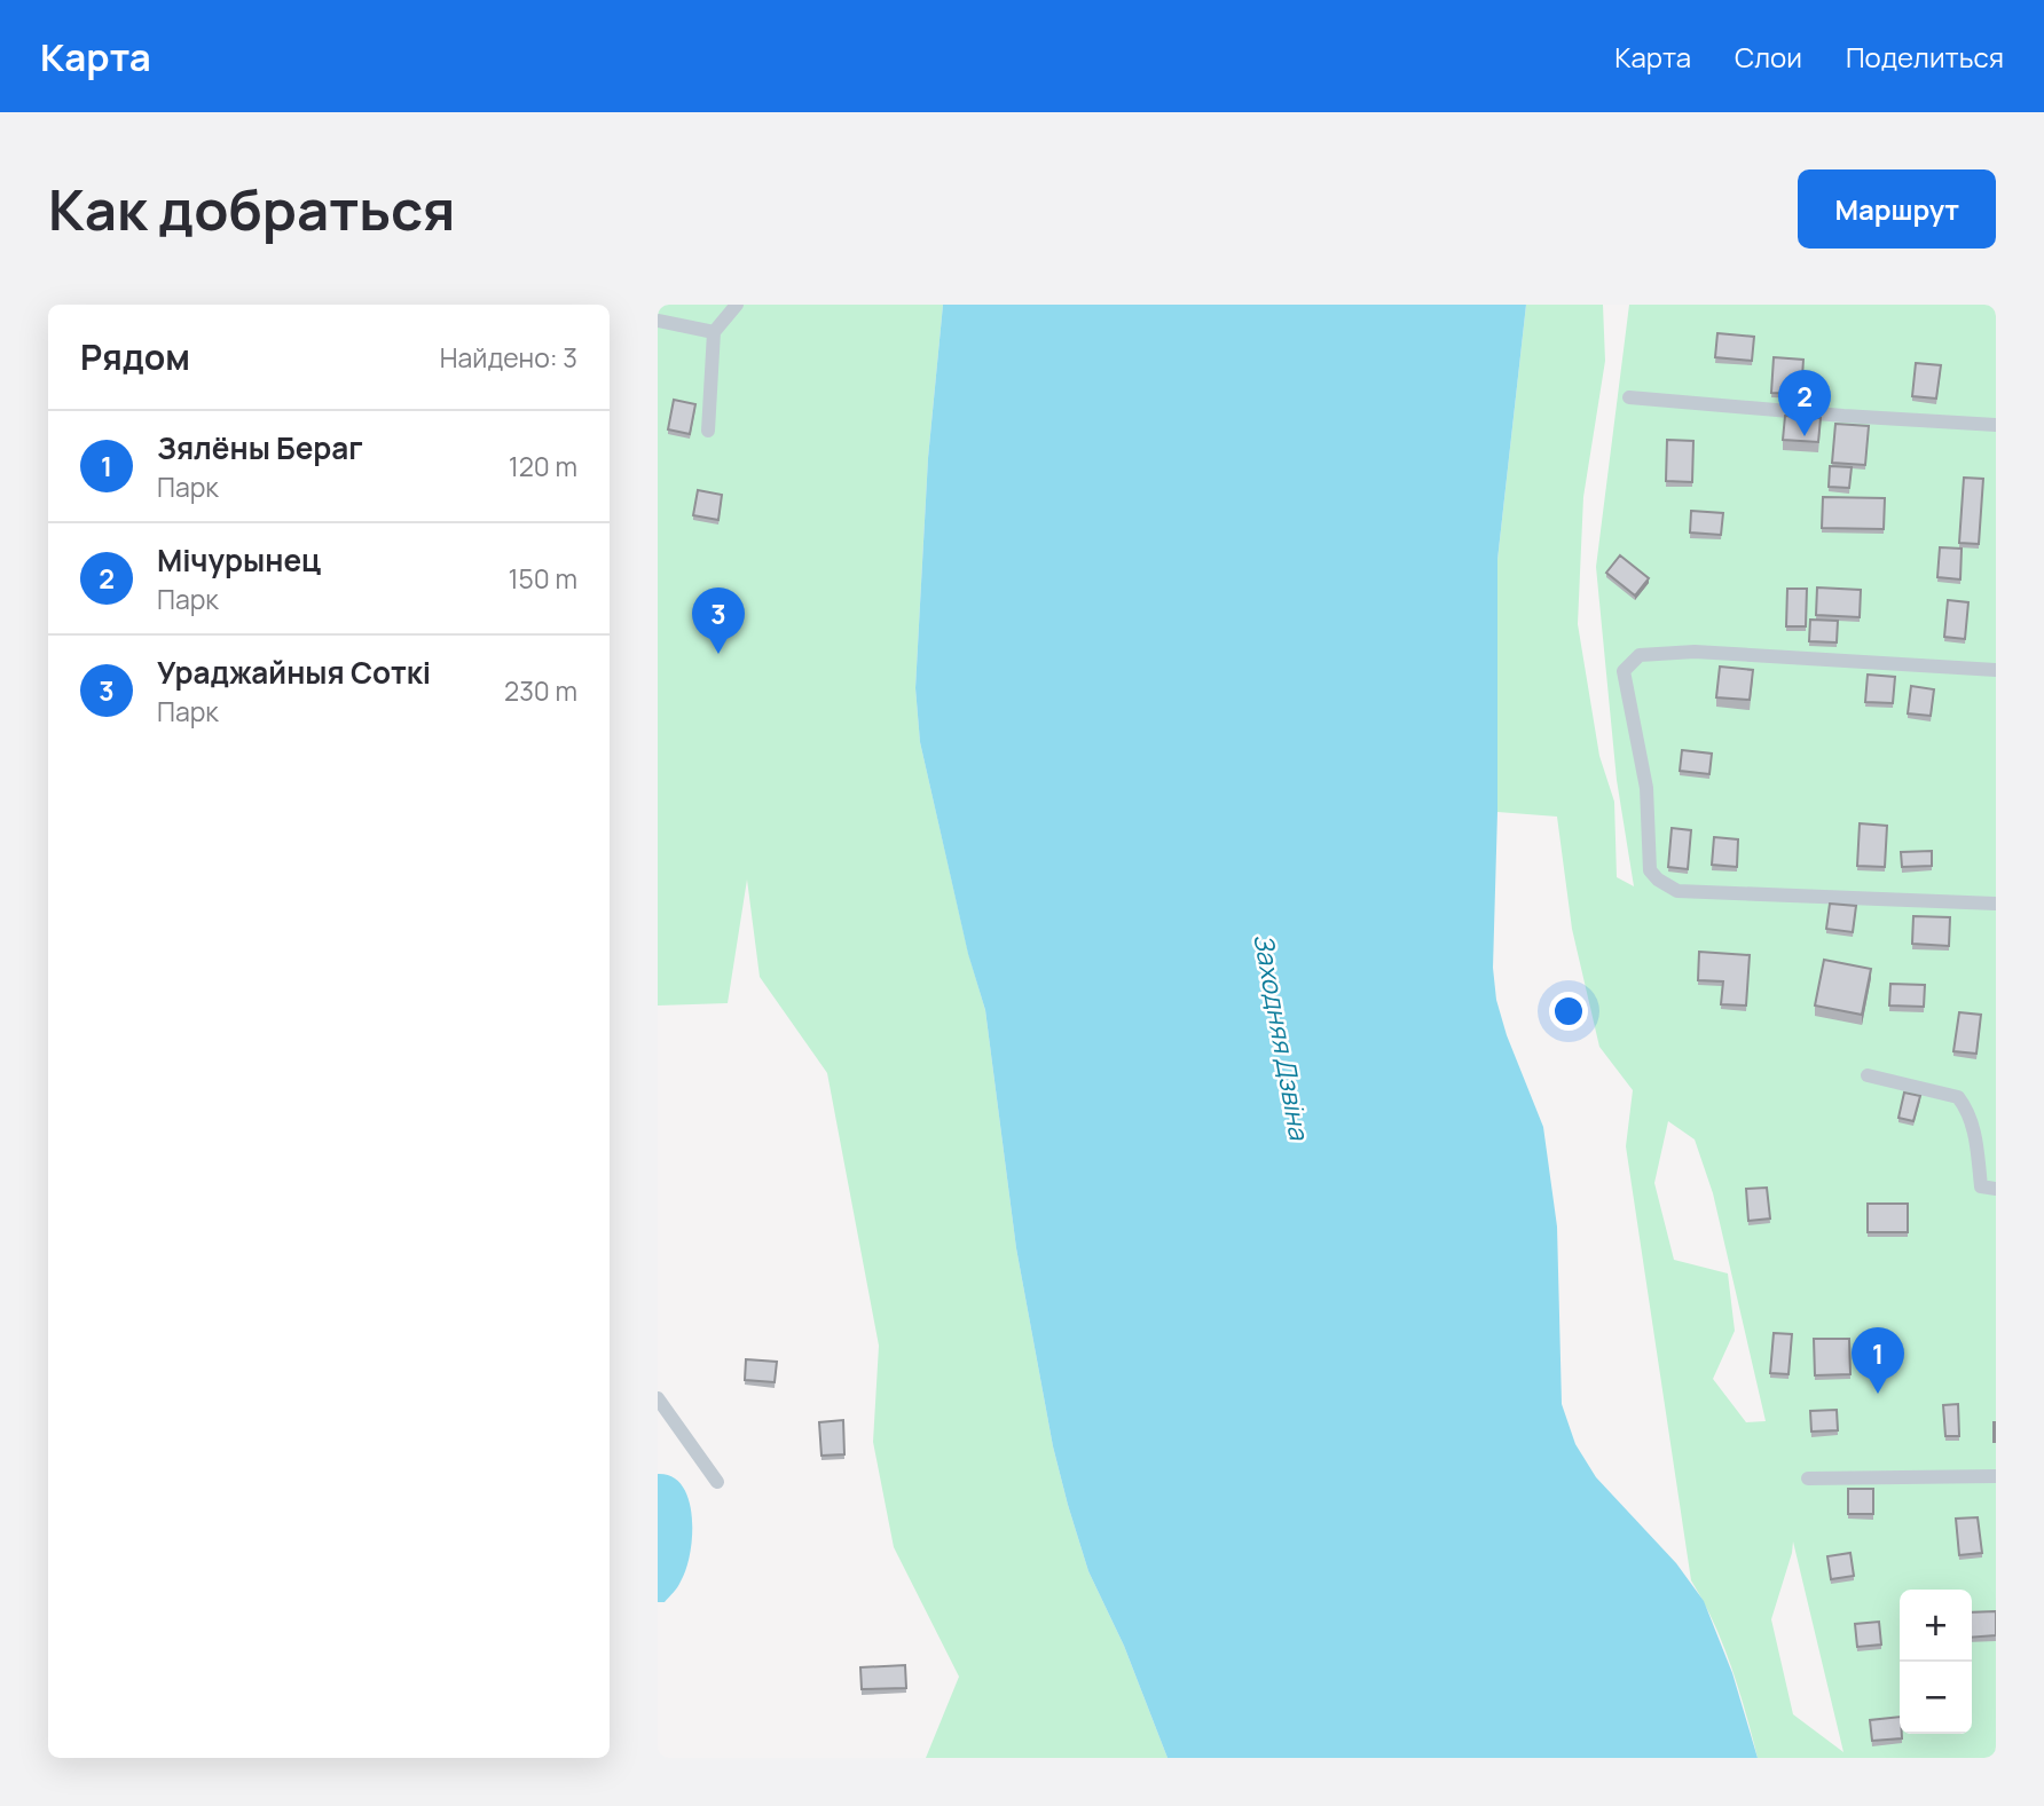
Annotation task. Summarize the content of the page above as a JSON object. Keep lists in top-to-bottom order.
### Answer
{
  "water": ["Заходняя Дзвіна"],
  "page": {
    "header": "Карта",
    "nav": ["Карта", "Слои", "Поделиться"],
    "buttons": "Маршрут",
    "title": "Как добраться",
    "heading": ["Рядом", "Найдено: 3"],
    "pins": ["2", "3", "1"],
    "list": [
      {
        "mark": "1",
        "name": "Зялёны Бераг",
        "note": "Парк",
        "value": "120 m"
      },
      {
        "mark": "2",
        "name": "Мічурынец",
        "note": "Парк",
        "value": "150 m"
      },
      {
        "mark": "3",
        "name": "Ураджайныя Соткі",
        "note": "Парк",
        "value": "230 m"
      }
    ],
    "map_buttons": ["+", "−"]
  }
}
